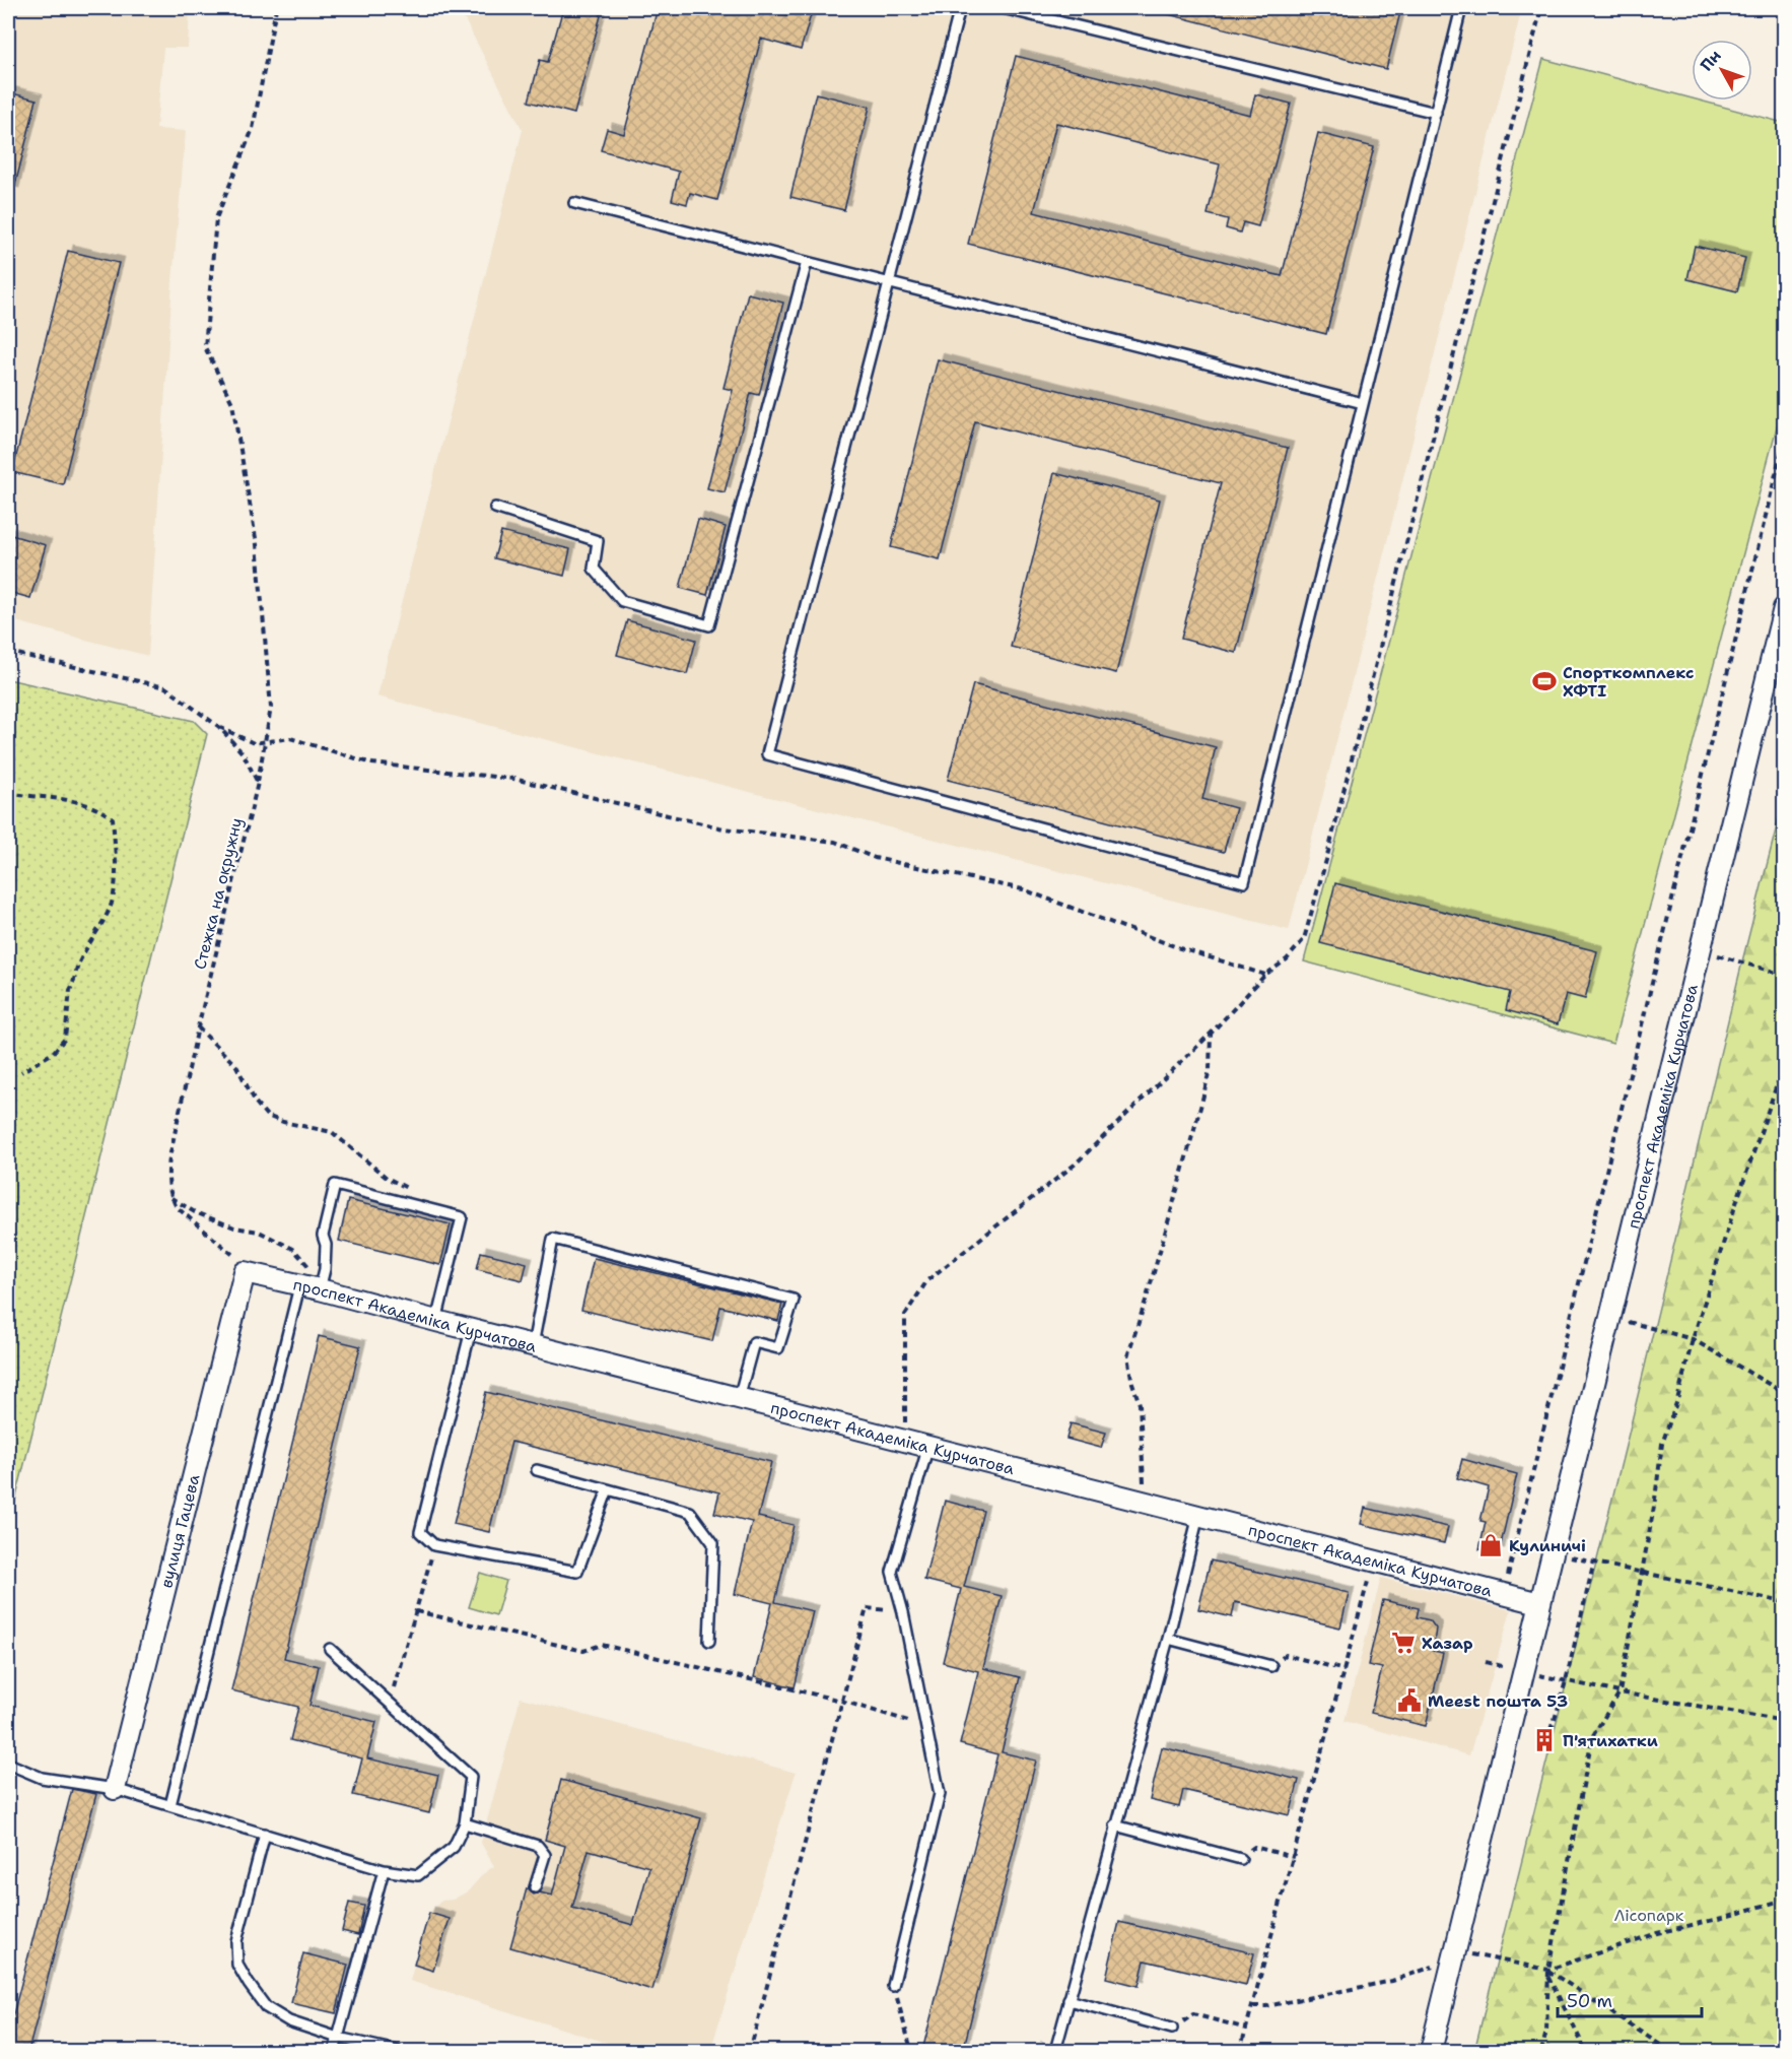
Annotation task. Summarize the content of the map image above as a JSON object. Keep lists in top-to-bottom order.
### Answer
{
  "streets": {
    "street": ["проспект Академіка Курчатова", "вулиця Гацева"],
    "path": ["Стежка на окружну"]
  },
  "crossings": [
    ["проспект Академіка Курчатова", "вулиця Гацева"]
  ],
  "parks": ["Лісопарк"],
  "places": {
    "sports": ["Спорткомплекс ХФТІ"],
    "shop": ["Кулиничі"],
    "supermarket": ["Хазар"],
    "public building": ["Meest пошта 53"],
    "building": ["П'ятихатки"]
  },
  "scale_bar": "50 m",
  "north": "top left"
}
